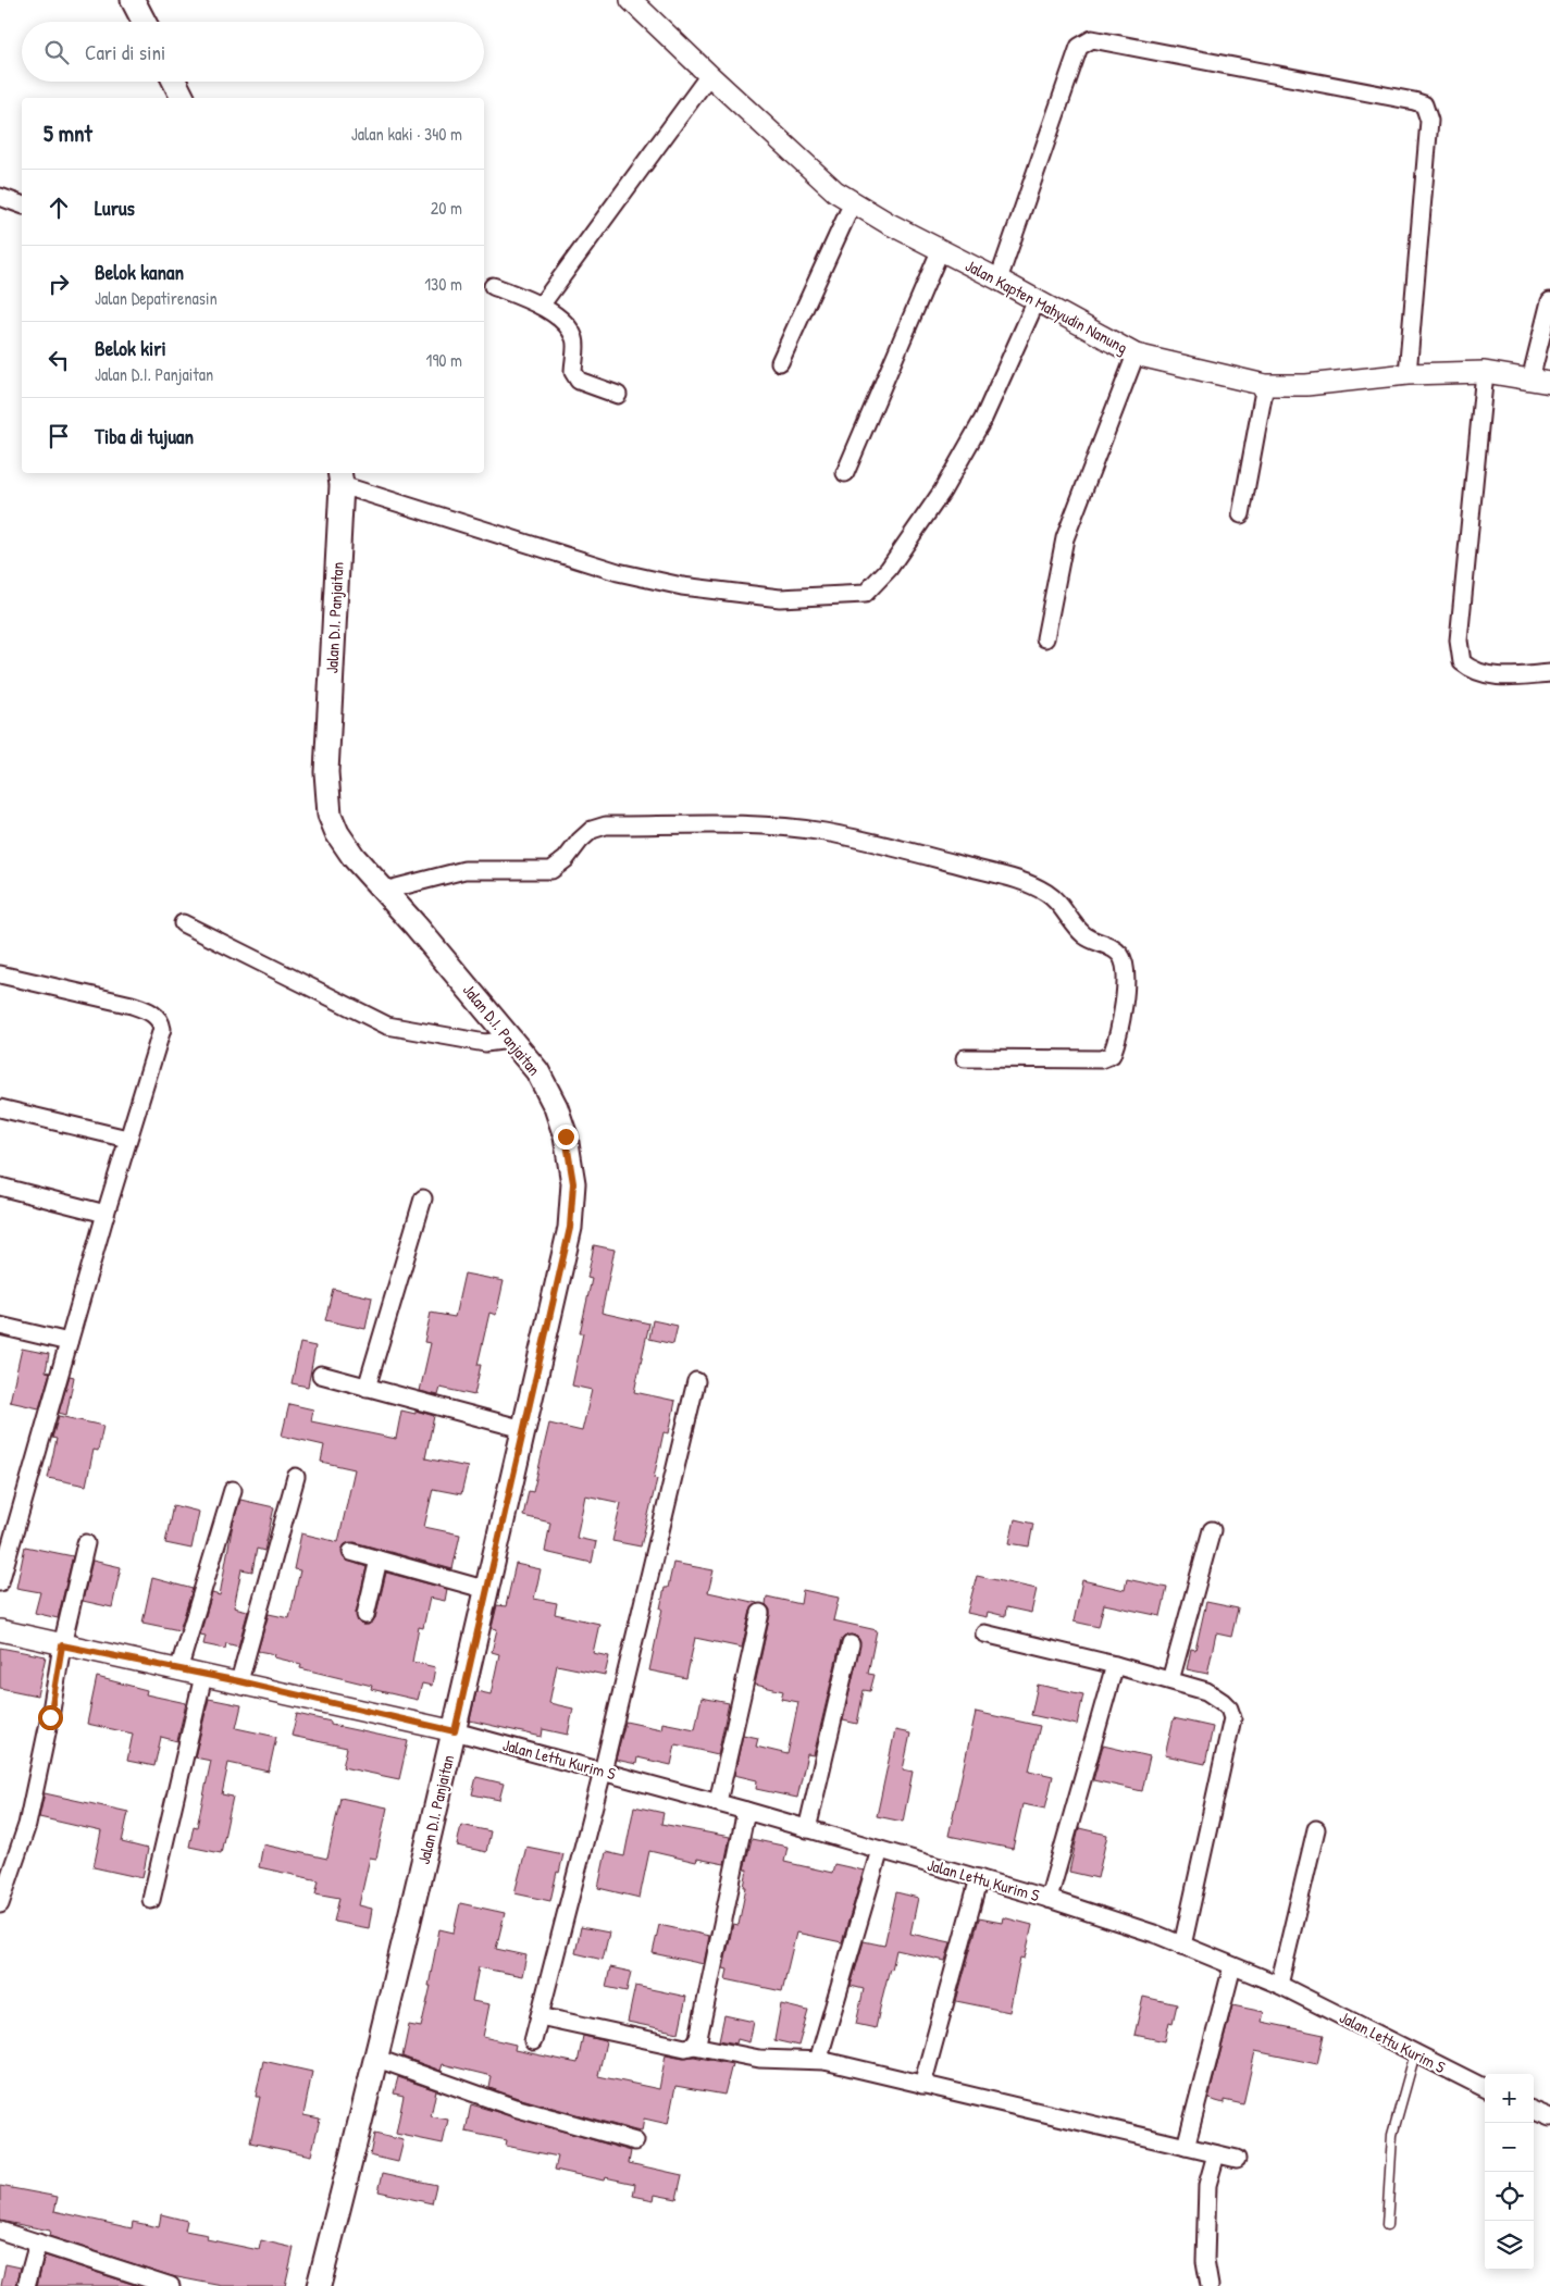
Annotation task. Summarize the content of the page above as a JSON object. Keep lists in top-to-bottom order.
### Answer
{
  "streets": {
    "main road": ["Jalan D.I. Panjaitan"],
    "street": ["Jalan Kapten Mahyudin Nanung", "Jalan Lettu Kurim S"]
  },
  "crossings": [
    ["Jalan D.I. Panjaitan", "Jalan Lettu Kurim S"]
  ],
  "page": {
    "search": "Cari di sini",
    "heading": ["5 mnt", "Jalan kaki · 340 m"],
    "list": [
      ["Lurus", "20 m"],
      ["Belok kanan", "Jalan Depatirenasin", "130 m"],
      ["Belok kiri", "Jalan D.I. Panjaitan", "190 m"],
      "Tiba di tujuan"
    ],
    "map_buttons": ["+", "−"]
  }
}
